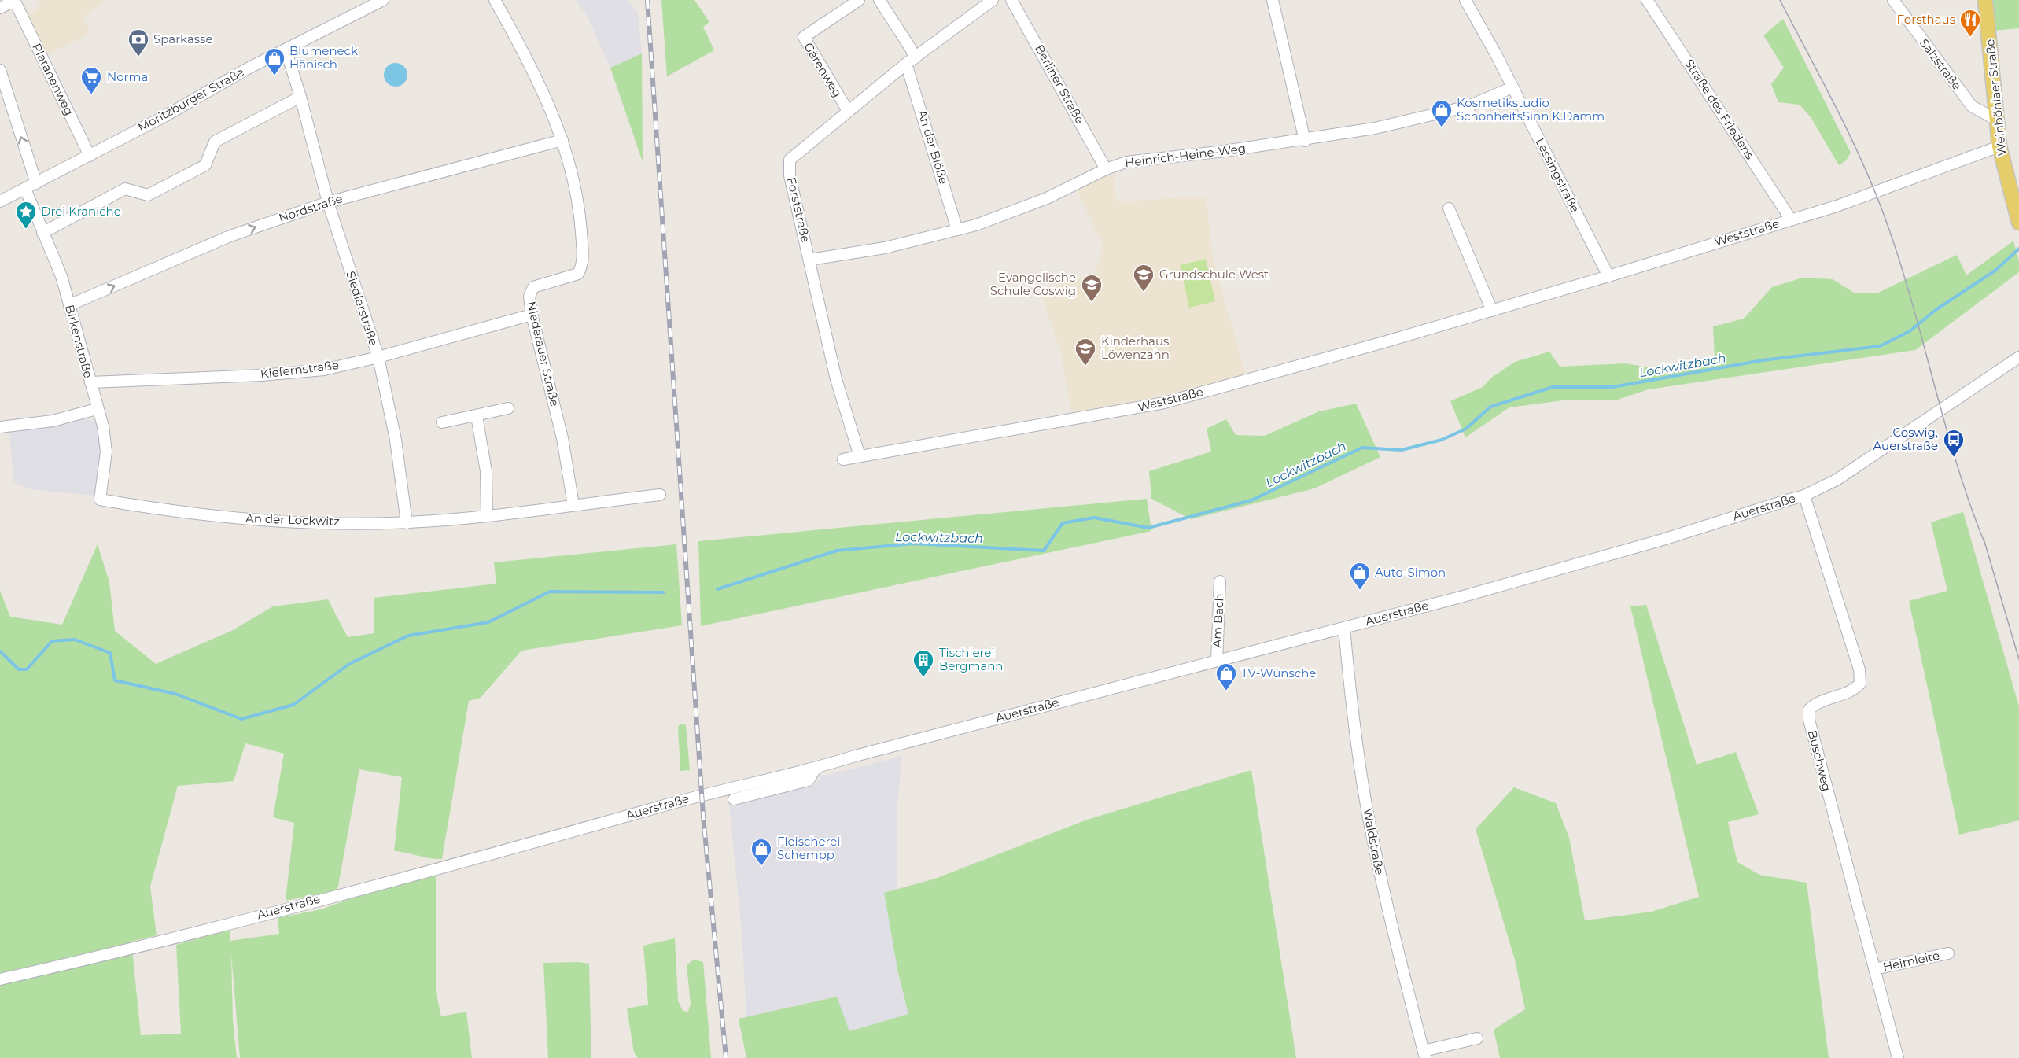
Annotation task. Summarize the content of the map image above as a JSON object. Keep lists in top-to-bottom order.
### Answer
{
  "streets": {
    "main road": ["Weinböhlaer Straße"],
    "street": [
      "Salzstraße",
      "Gärenweg",
      "Platanenweg",
      "Berliner Straße",
      "Moritzburger Straße",
      "Straße des Friedens",
      "An der Blöße",
      "Heinrich-Heine-Weg",
      "Lessingstraße",
      "Nordstraße",
      "Forststraße",
      "Weststraße",
      "Siedlerstraße",
      "Birkenstraße",
      "Niederauer Straße",
      "Kiefernstraße",
      "Auerstraße",
      "An der Lockwitz",
      "Am Bach",
      "Buschweg",
      "Waldstraße",
      "Heimleite"
    ]
  },
  "crossings": [
    ["Salzstraße", "Weinböhlaer Straße"],
    ["Gärenweg", "Forststraße"],
    ["Platanenweg", "Moritzburger Straße"],
    ["Berliner Straße", "Heinrich-Heine-Weg"],
    ["Weinböhlaer Straße", "Weststraße"],
    ["Moritzburger Straße", "Siedlerstraße"],
    ["Moritzburger Straße", "Birkenstraße"],
    ["Straße des Friedens", "Weststraße"],
    ["An der Blöße", "Heinrich-Heine-Weg"],
    ["An der Blöße", "Forststraße"],
    ["Heinrich-Heine-Weg", "Lessingstraße"],
    ["Heinrich-Heine-Weg", "Forststraße"],
    ["Lessingstraße", "Weststraße"],
    ["Nordstraße", "Siedlerstraße"],
    ["Nordstraße", "Birkenstraße"],
    ["Nordstraße", "Niederauer Straße"],
    ["Forststraße", "Weststraße"],
    ["Siedlerstraße", "Kiefernstraße"],
    ["Siedlerstraße", "An der Lockwitz"],
    ["Birkenstraße", "Kiefernstraße"],
    ["Birkenstraße", "An der Lockwitz"],
    ["Niederauer Straße", "Kiefernstraße"],
    ["Niederauer Straße", "An der Lockwitz"],
    ["Auerstraße", "Am Bach"],
    ["Auerstraße", "Buschweg"],
    ["Auerstraße", "Waldstraße"],
    ["Buschweg", "Heimleite"]
  ],
  "water": ["Lockwitzbach"],
  "places": {
    "restaurant": ["Forsthaus"],
    "bank": ["Sparkasse"],
    "shop": [
      "Blumeneck Hänisch",
      "Kosmetikstudio SchönheitsSinn K.Damm",
      "Auto-Simon",
      "TV-Wünsche",
      "Fleischerei Schempp"
    ],
    "supermarket": ["Norma"],
    "place": ["Drei Kraniche"],
    "school or university": ["Grundschule West", "Evangelische Schule Coswig", "Kinderhaus Löwenzahn"],
    "bus stop": ["Coswig, Auerstraße"],
    "building": ["Tischlerei Bergmann"]
  }
}
